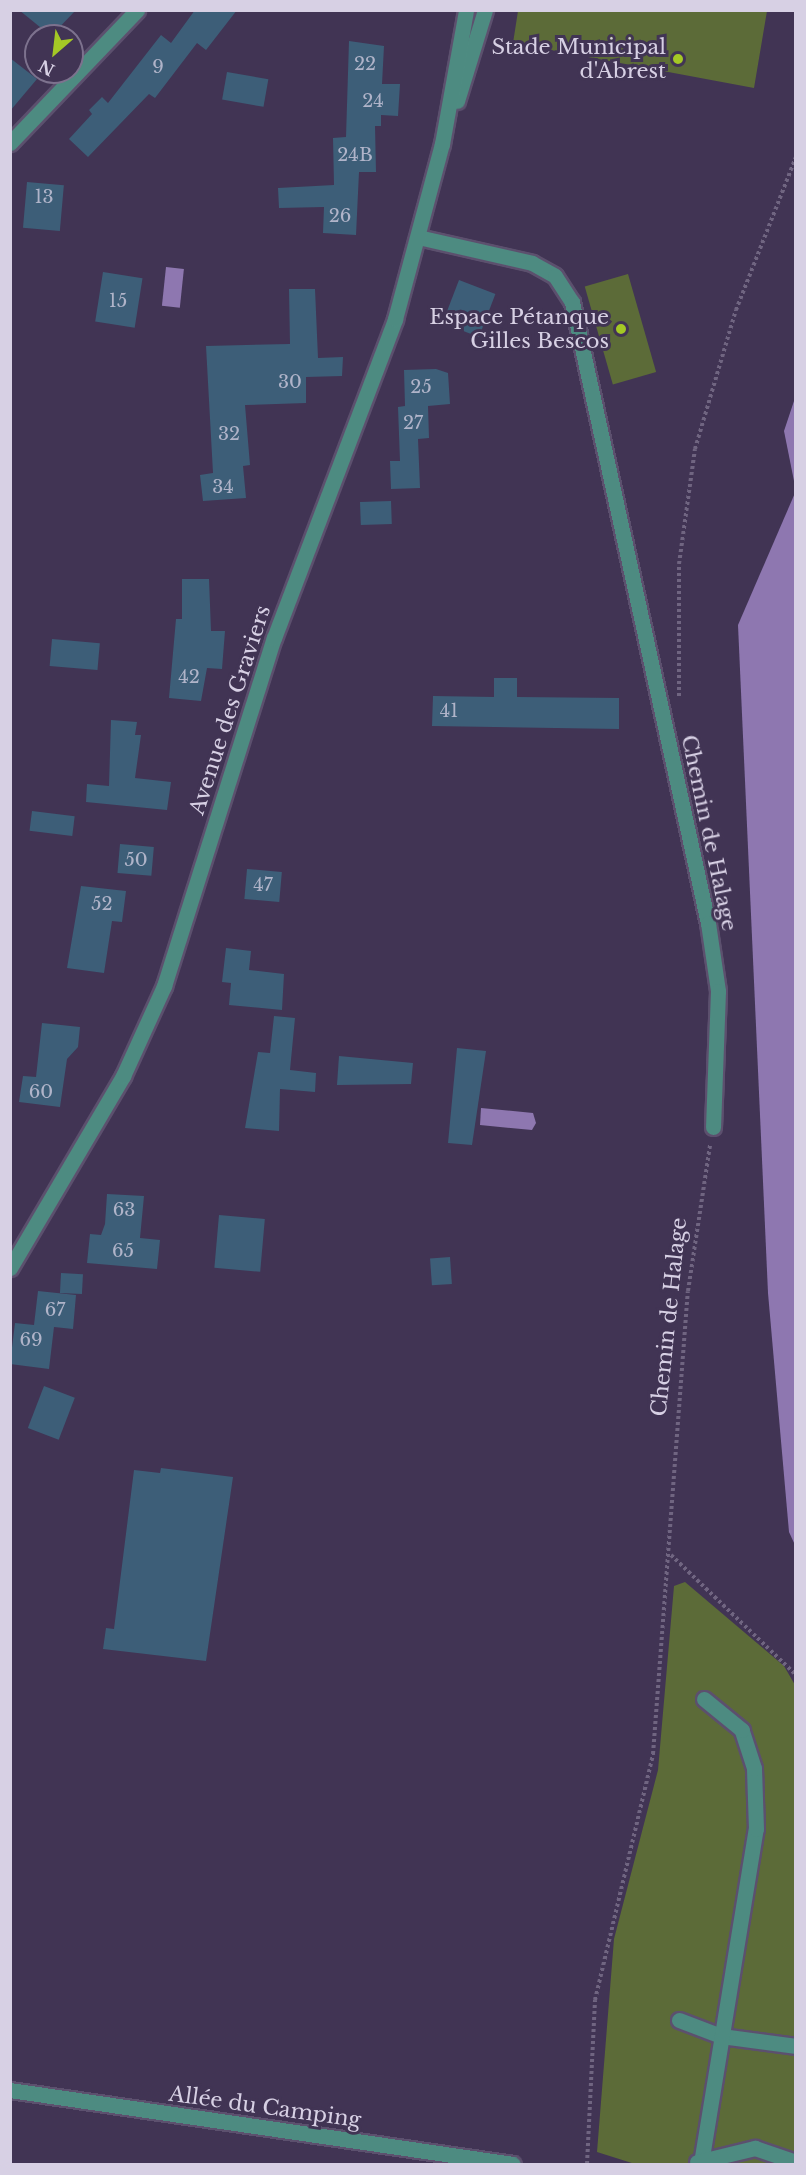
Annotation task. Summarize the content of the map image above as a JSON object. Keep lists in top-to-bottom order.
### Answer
{
  "streets": {
    "street": ["Avenue des Graviers", "Chemin de Halage", "Allée du Camping"]
  },
  "crossings": [
    ["Avenue des Graviers", "Chemin de Halage"]
  ],
  "places": ["Stade Municipal d'Abrest", "Espace Pétanque Gilles Bescos"],
  "house_numbers": [
    "22",
    "9",
    "24",
    "24B",
    "13",
    "26",
    "15",
    "30",
    "25",
    "27",
    "32",
    "34",
    "42",
    "41",
    "50",
    "47",
    "52",
    "60",
    "63",
    "65",
    "67",
    "69"
  ],
  "north": "bottom left"
}
